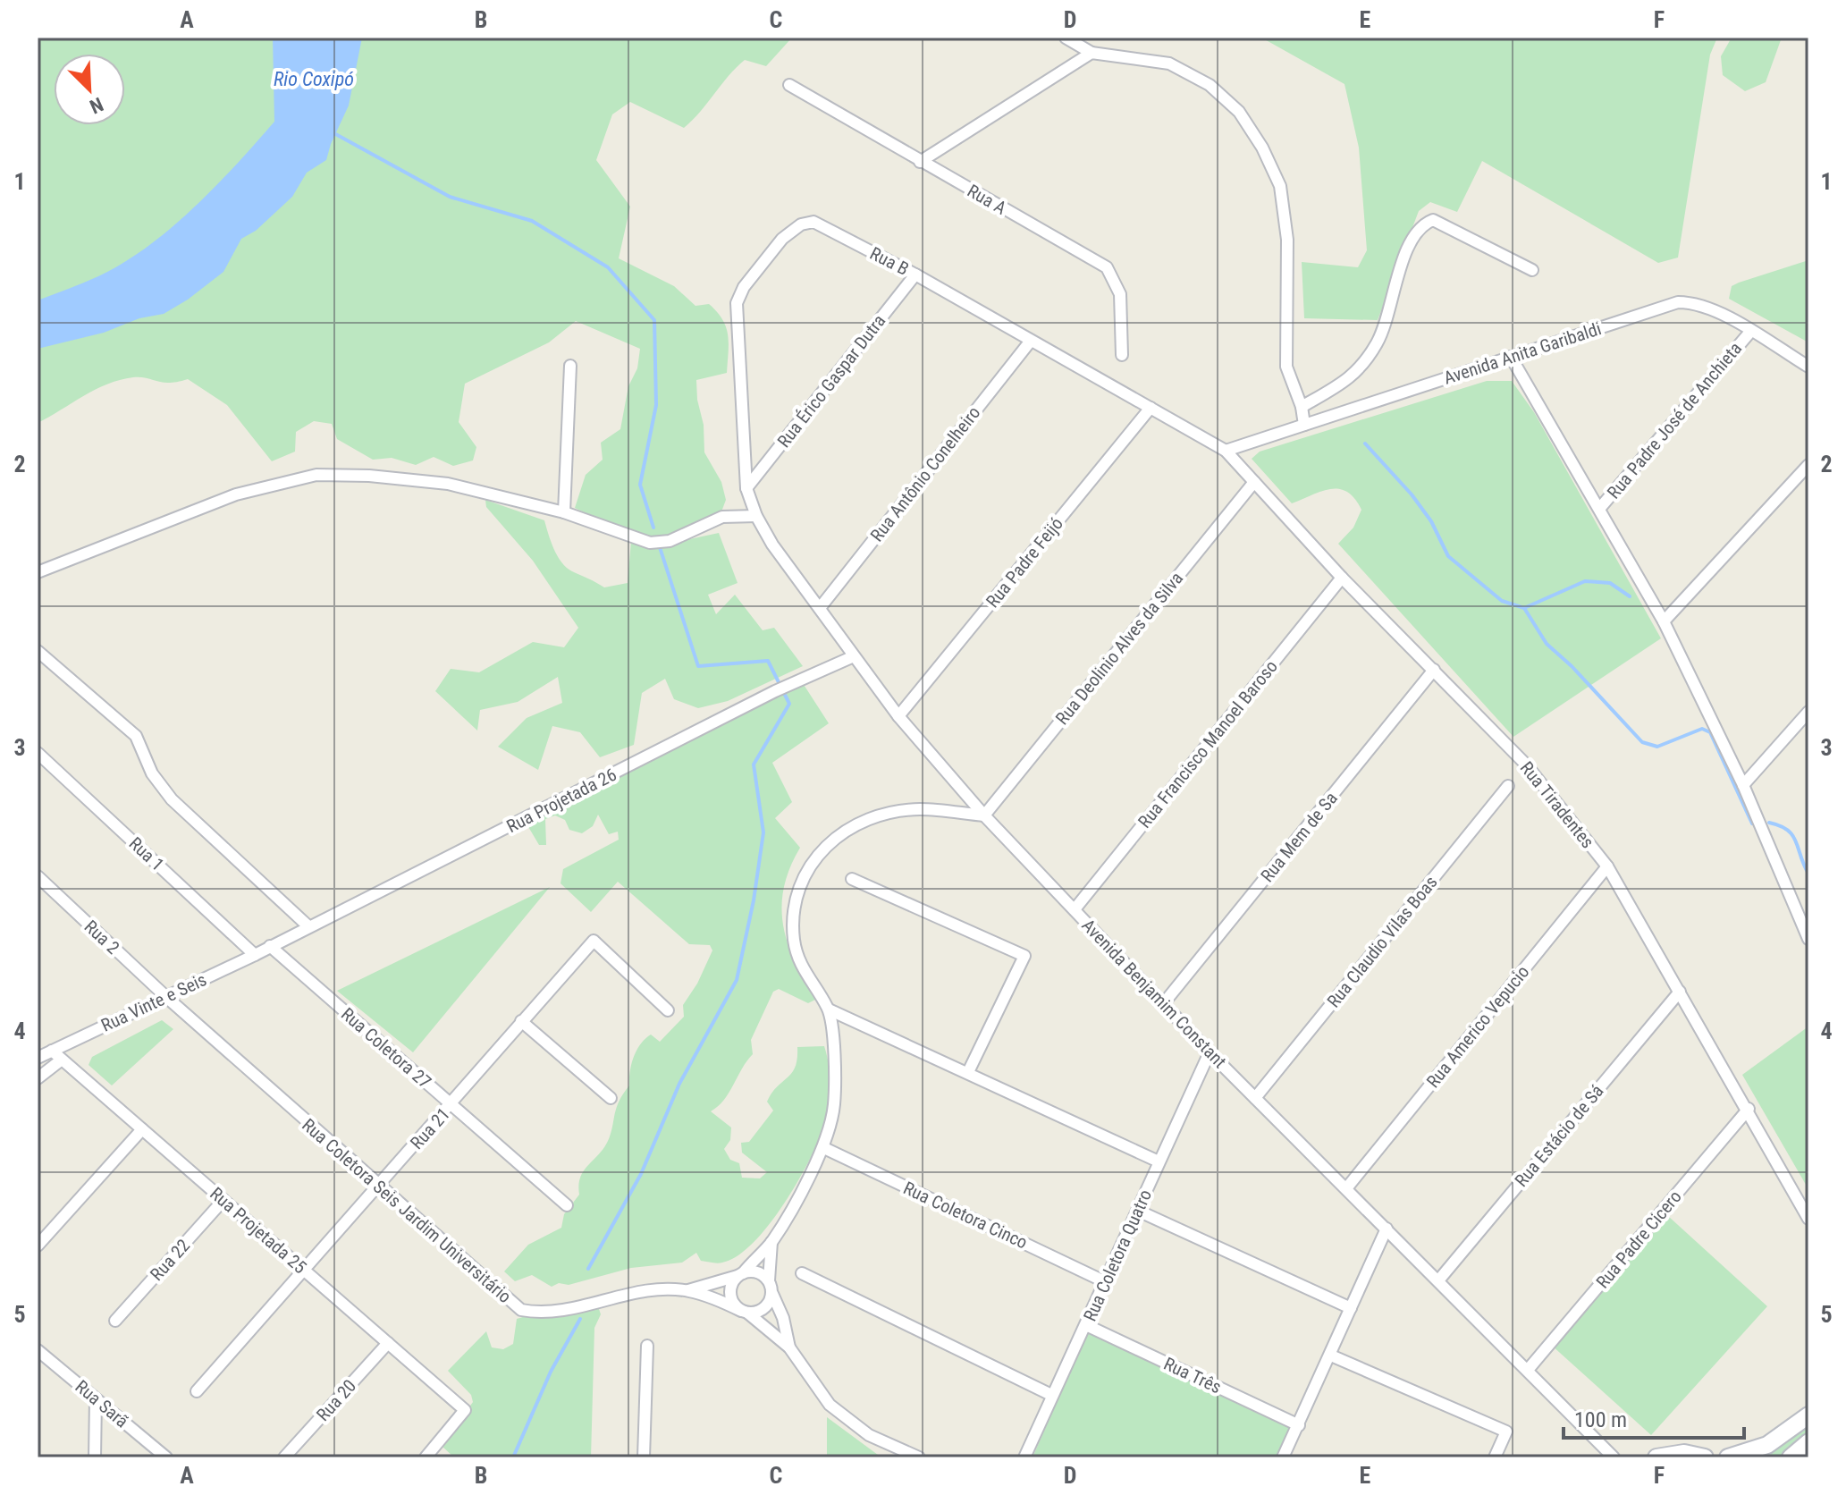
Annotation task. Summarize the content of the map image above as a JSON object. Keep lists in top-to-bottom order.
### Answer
{
  "streets": {
    "street": [
      "Rua A",
      "Rua B",
      "Avenida Anita Garibaldi",
      "Rua Érico Gaspar Dutra",
      "Rua Padre José de Anchieta",
      "Rua Antônio Conelheiro",
      "Rua Padre Feijó",
      "Rua Deolinio Alves da Silva",
      "Rua Francisco Manoel Baroso",
      "Rua Projetada 26",
      "Rua Tiradentes",
      "Rua Mem de Sa",
      "Rua 1",
      "Rua 2",
      "Rua Claudio Vilas Boas",
      "Avenida Benjamim Constant",
      "Rua Vinte e Seis",
      "Rua Americo Vepucio",
      "Rua Coletora 27",
      "Rua 21",
      "Rua Estácio de Sá",
      "Rua Coletora Seis Jardim Universitário",
      "Rua Coletora Cinco",
      "Rua Projetada 25",
      "Rua Padre Cicero",
      "Rua Coletora Quatro",
      "Rua 22",
      "Rua Três",
      "Rua 20",
      "Rua Sarã"
    ]
  },
  "crossings": [
    ["Rua B", "Avenida Anita Garibaldi"],
    ["Rua B", "Rua Érico Gaspar Dutra"],
    ["Rua B", "Rua Antônio Conelheiro"],
    ["Rua B", "Rua Padre Feijó"],
    ["Rua B", "Rua Tiradentes"],
    ["Rua B", "Avenida Benjamim Constant"],
    ["Avenida Anita Garibaldi", "Rua Padre José de Anchieta"],
    ["Avenida Anita Garibaldi", "Rua Tiradentes"],
    ["Rua Érico Gaspar Dutra", "Avenida Benjamim Constant"],
    ["Rua Antônio Conelheiro", "Avenida Benjamim Constant"],
    ["Rua Padre Feijó", "Avenida Benjamim Constant"],
    ["Rua Deolinio Alves da Silva", "Rua Tiradentes"],
    ["Rua Deolinio Alves da Silva", "Avenida Benjamim Constant"],
    ["Rua Francisco Manoel Baroso", "Rua Tiradentes"],
    ["Rua Francisco Manoel Baroso", "Avenida Benjamim Constant"],
    ["Rua Projetada 26", "Avenida Benjamim Constant"],
    ["Rua Projetada 26", "Rua Vinte e Seis"],
    ["Rua Projetada 26", "Rua Coletora 27"],
    ["Rua Tiradentes", "Rua Mem de Sa"],
    ["Rua Tiradentes", "Rua Americo Vepucio"],
    ["Rua Tiradentes", "Rua Estácio de Sá"],
    ["Rua Tiradentes", "Rua Padre Cicero"],
    ["Rua Mem de Sa", "Avenida Benjamim Constant"],
    ["Rua 1", "Rua Vinte e Seis"],
    ["Rua 2", "Rua Vinte e Seis"],
    ["Rua 2", "Rua Coletora Seis Jardim Universitário"],
    ["Rua Claudio Vilas Boas", "Avenida Benjamim Constant"],
    ["Avenida Benjamim Constant", "Rua Americo Vepucio"],
    ["Avenida Benjamim Constant", "Rua Estácio de Sá"],
    ["Avenida Benjamim Constant", "Rua Padre Cicero"],
    ["Avenida Benjamim Constant", "Rua Coletora Quatro"],
    ["Rua Vinte e Seis", "Rua Coletora 27"],
    ["Rua Vinte e Seis", "Rua Coletora Seis Jardim Universitário"],
    ["Rua Vinte e Seis", "Rua Projetada 25"],
    ["Rua Coletora 27", "Rua 21"],
    ["Rua 21", "Rua Coletora Seis Jardim Universitário"],
    ["Rua 21", "Rua Projetada 25"],
    ["Rua Coletora Cinco", "Rua Coletora Quatro"],
    ["Rua Projetada 25", "Rua 22"],
    ["Rua Projetada 25", "Rua 20"],
    ["Rua Coletora Quatro", "Rua Três"]
  ],
  "water": ["Rio Coxipó"],
  "scale_bar": "100 m",
  "north": "bottom right",
  "grid": {
    "columns": [
      "A",
      "B",
      "C",
      "D",
      "E",
      "F"
    ],
    "rows": [
      "1",
      "2",
      "3",
      "4",
      "5"
    ]
  }
}
